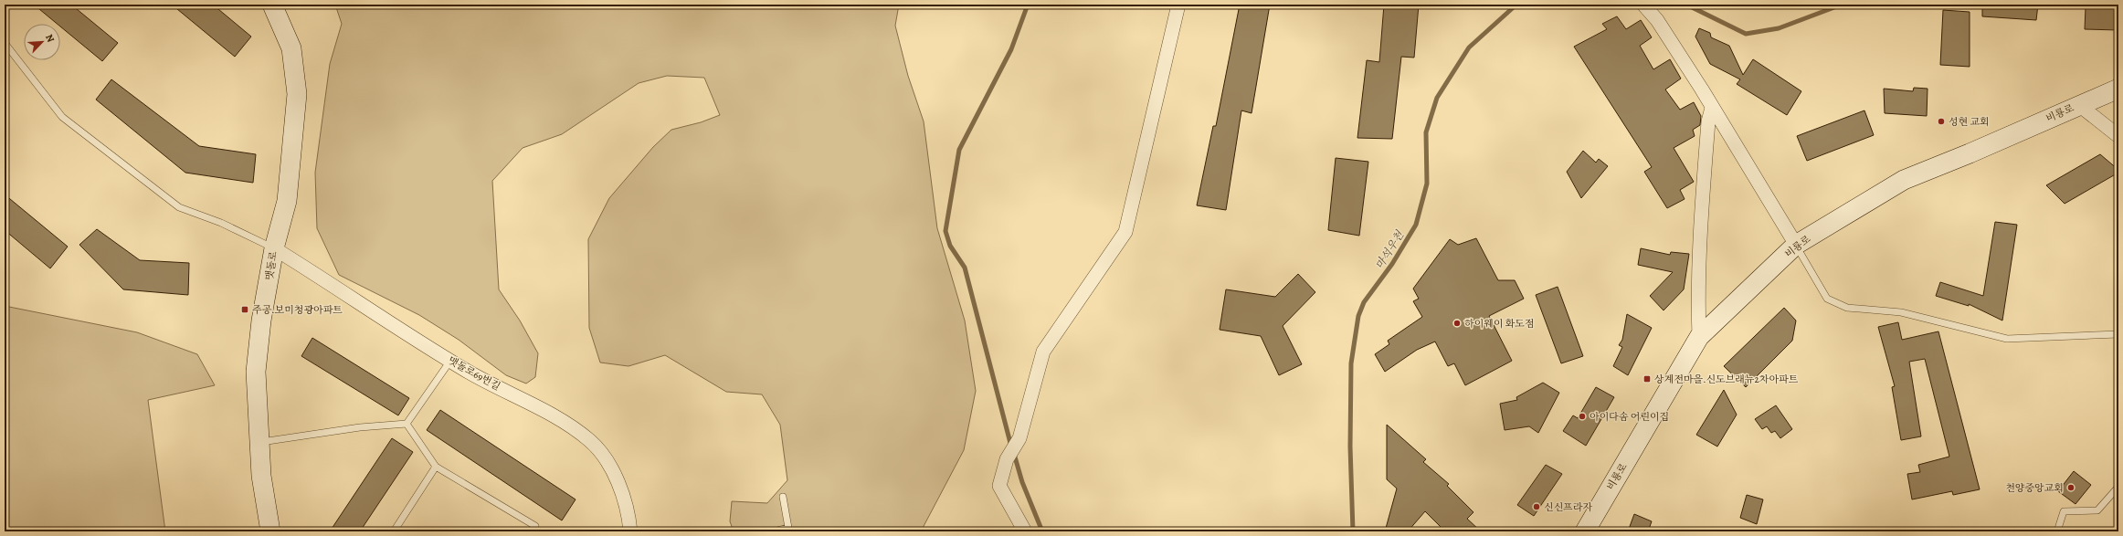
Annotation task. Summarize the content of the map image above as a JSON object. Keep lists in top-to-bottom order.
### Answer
{
  "streets": {
    "main road": ["비룡로", "맷돌로"],
    "street": ["맷돌로69번길"]
  },
  "crossings": [
    ["맷돌로", "맷돌로69번길"]
  ],
  "water": ["마석우천"],
  "places": {
    "other": [
      "성현 교회",
      "하이웨이 화도점",
      "아이다솜 어린이집",
      "천양중앙교회",
      "신신프라자"
    ],
    "transit": ["주공.보미청광아파트", "상계전마을.신도브래뉴2차아파트"]
  },
  "north": "top right"
}
